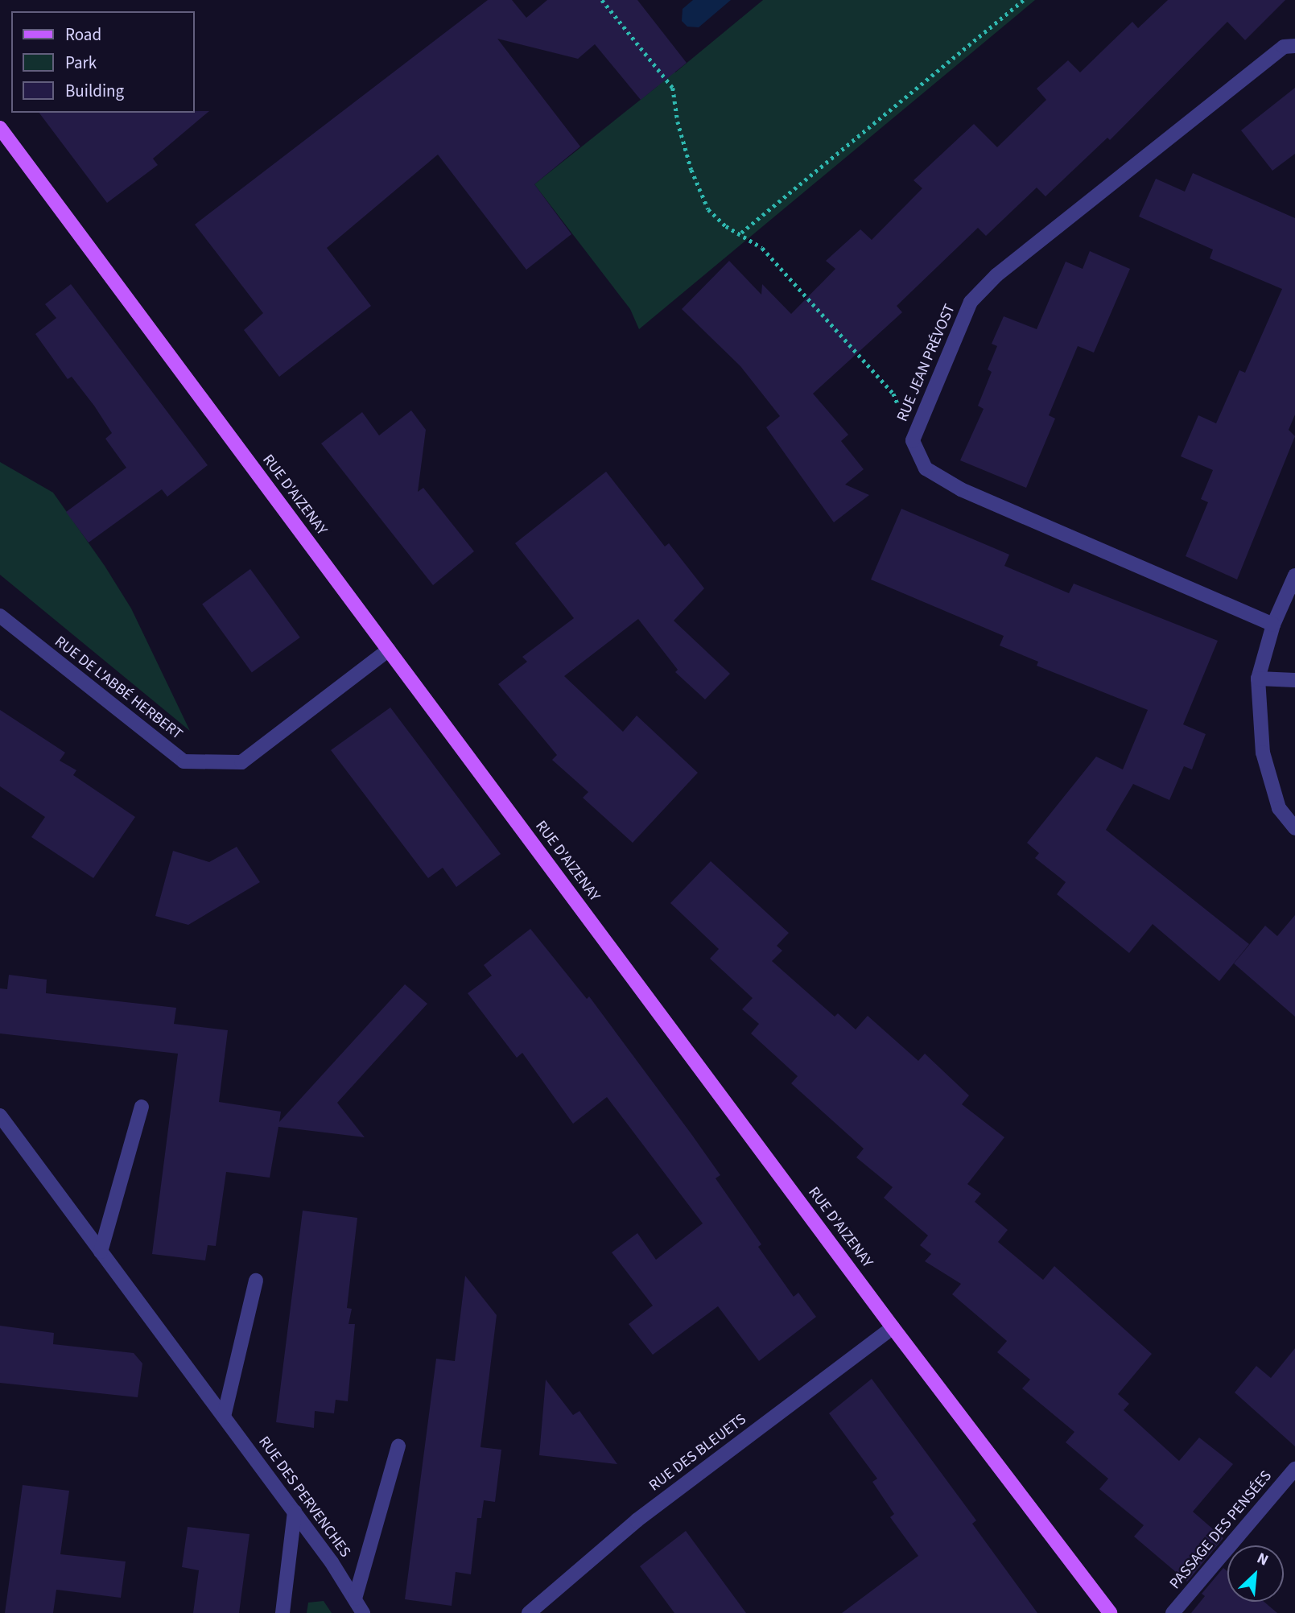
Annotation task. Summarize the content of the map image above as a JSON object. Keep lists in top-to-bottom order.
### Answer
{
  "streets": {
    "main road": ["RUE D'AIZENAY"],
    "street": [
      "RUE JEAN PRÉVOST",
      "RUE DE L'ABBÉ HERBERT",
      "RUE DES BLEUETS",
      "RUE DES PERVENCHES",
      "PASSAGE DES PENSÉES"
    ]
  },
  "crossings": [
    ["RUE D'AIZENAY", "RUE DE L'ABBÉ HERBERT"],
    ["RUE D'AIZENAY", "RUE DES BLEUETS"]
  ],
  "legend": ["Road", "Park", "Building"],
  "north": "top right"
}
